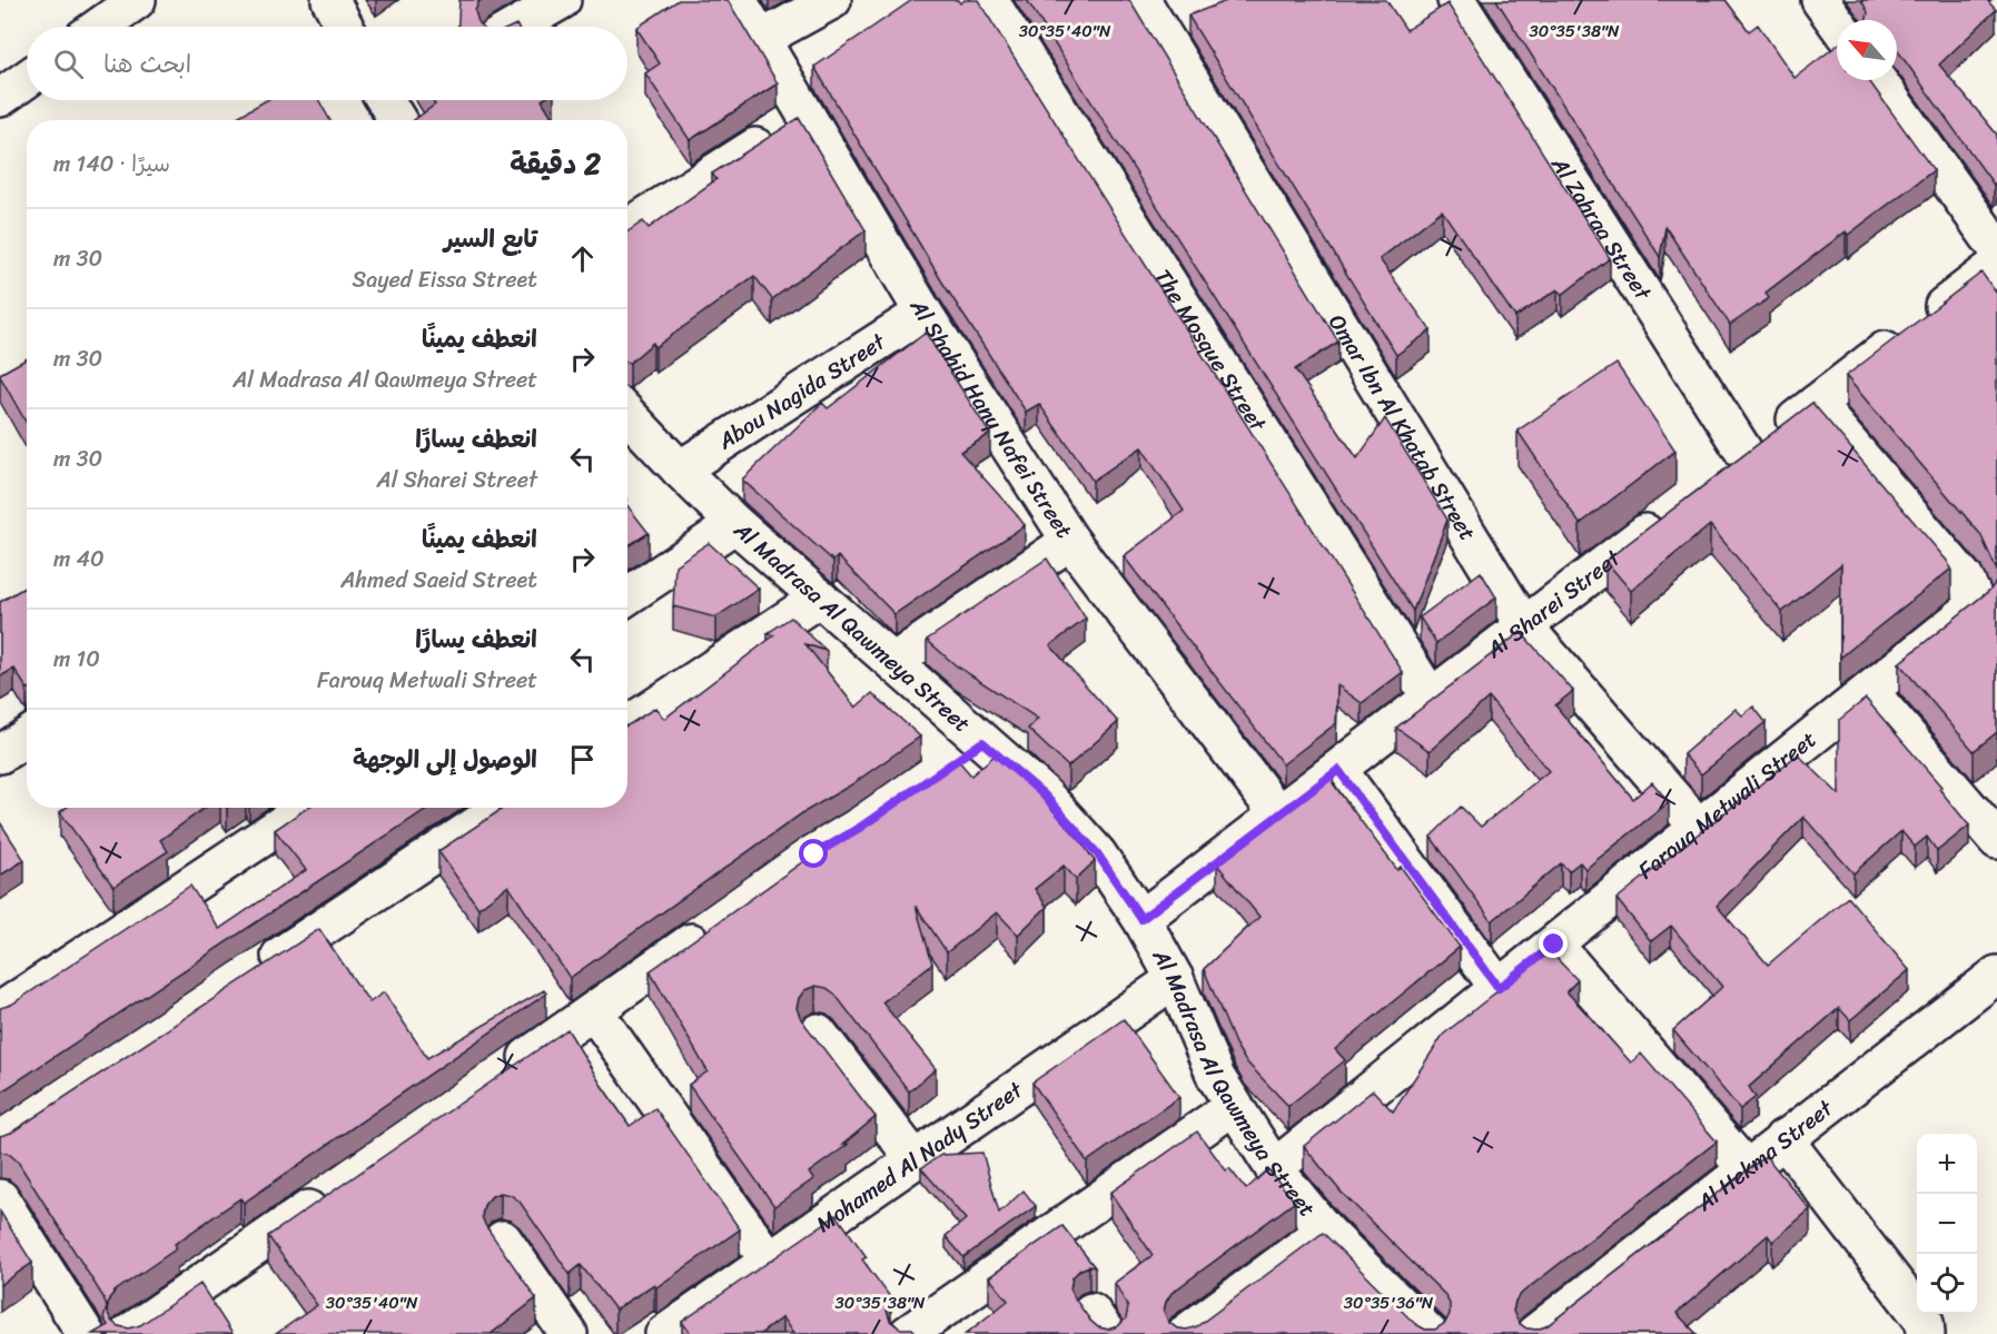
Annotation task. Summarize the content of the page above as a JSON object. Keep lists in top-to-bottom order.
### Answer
{
  "streets": {
    "street": [
      "Al Zahraa Street",
      "The Mosque Street",
      "Abou Nagida Street",
      "Al Shahid Hany Nafei Street",
      "Omar Ibn Al Khatab Street",
      "Al Sharei Street",
      "Al Madrasa Al Qawmeya Street",
      "Farouq Metwali Street",
      "Al Hekma Street",
      "Mohamed Al Nady Street"
    ]
  },
  "crossings": [
    ["Al Zahraa Street", "Farouq Metwali Street"],
    ["The Mosque Street", "Al Sharei Street"],
    ["Abou Nagida Street", "Al Shahid Hany Nafei Street"],
    ["Abou Nagida Street", "Al Madrasa Al Qawmeya Street"],
    ["Al Shahid Hany Nafei Street", "Al Sharei Street"],
    ["Omar Ibn Al Khatab Street", "Al Sharei Street"],
    ["Omar Ibn Al Khatab Street", "Farouq Metwali Street"],
    ["Al Sharei Street", "Al Madrasa Al Qawmeya Street"],
    ["Al Madrasa Al Qawmeya Street", "Farouq Metwali Street"],
    ["Al Madrasa Al Qawmeya Street", "Mohamed Al Nady Street"]
  ],
  "north": "top left",
  "page": {
    "search": "ابحث هنا",
    "heading": ["2 دقيقة", "سيرًا · 140 m"],
    "list": [
      ["تابع السير", "Sayed Eissa Street", "30 m"],
      ["انعطف يمينًا", "Al Madrasa Al Qawmeya Street", "30 m"],
      ["انعطف يسارًا", "Al Sharei Street", "30 m"],
      ["انعطف يمينًا", "Ahmed Saeid Street", "40 m"],
      ["انعطف يسارًا", "Farouq Metwali Street", "10 m"],
      "الوصول إلى الوجهة"
    ],
    "map_buttons": ["+", "−"]
  },
  "coordinates": ["30°35'40\"N", "30°35'38\"N", "30°35'36\"N"]
}
